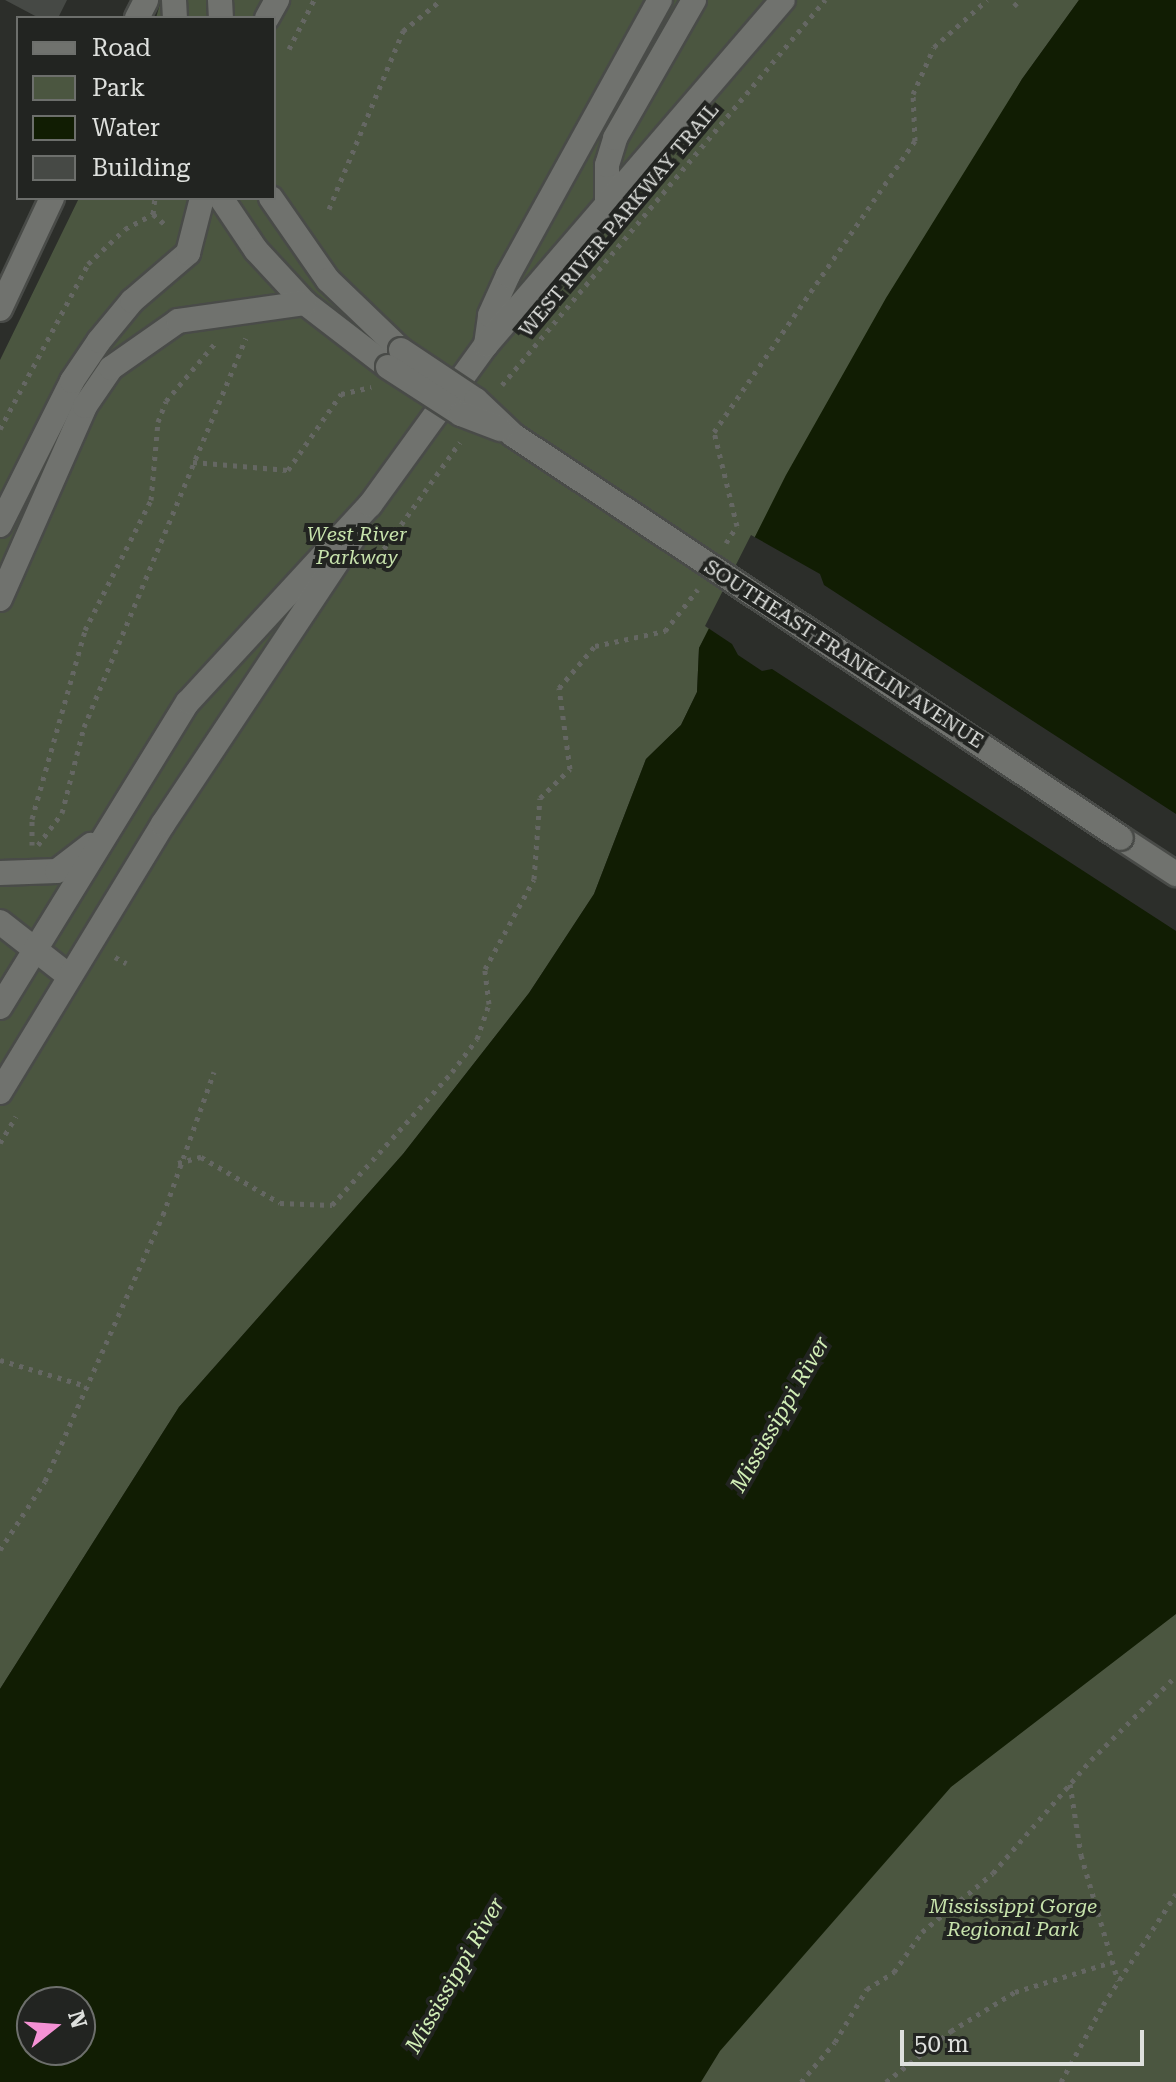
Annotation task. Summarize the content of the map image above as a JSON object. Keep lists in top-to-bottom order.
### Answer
{
  "streets": {
    "street": ["SOUTHEAST FRANKLIN AVENUE"],
    "path": ["WEST RIVER PARKWAY TRAIL"]
  },
  "water": ["Mississippi River"],
  "parks": ["West River Parkway", "Mississippi Gorge Regional Park"],
  "legend": [
    "Road",
    "Park",
    "Water",
    "Building"
  ],
  "scale_bar": "50 m",
  "north": "right"
}
